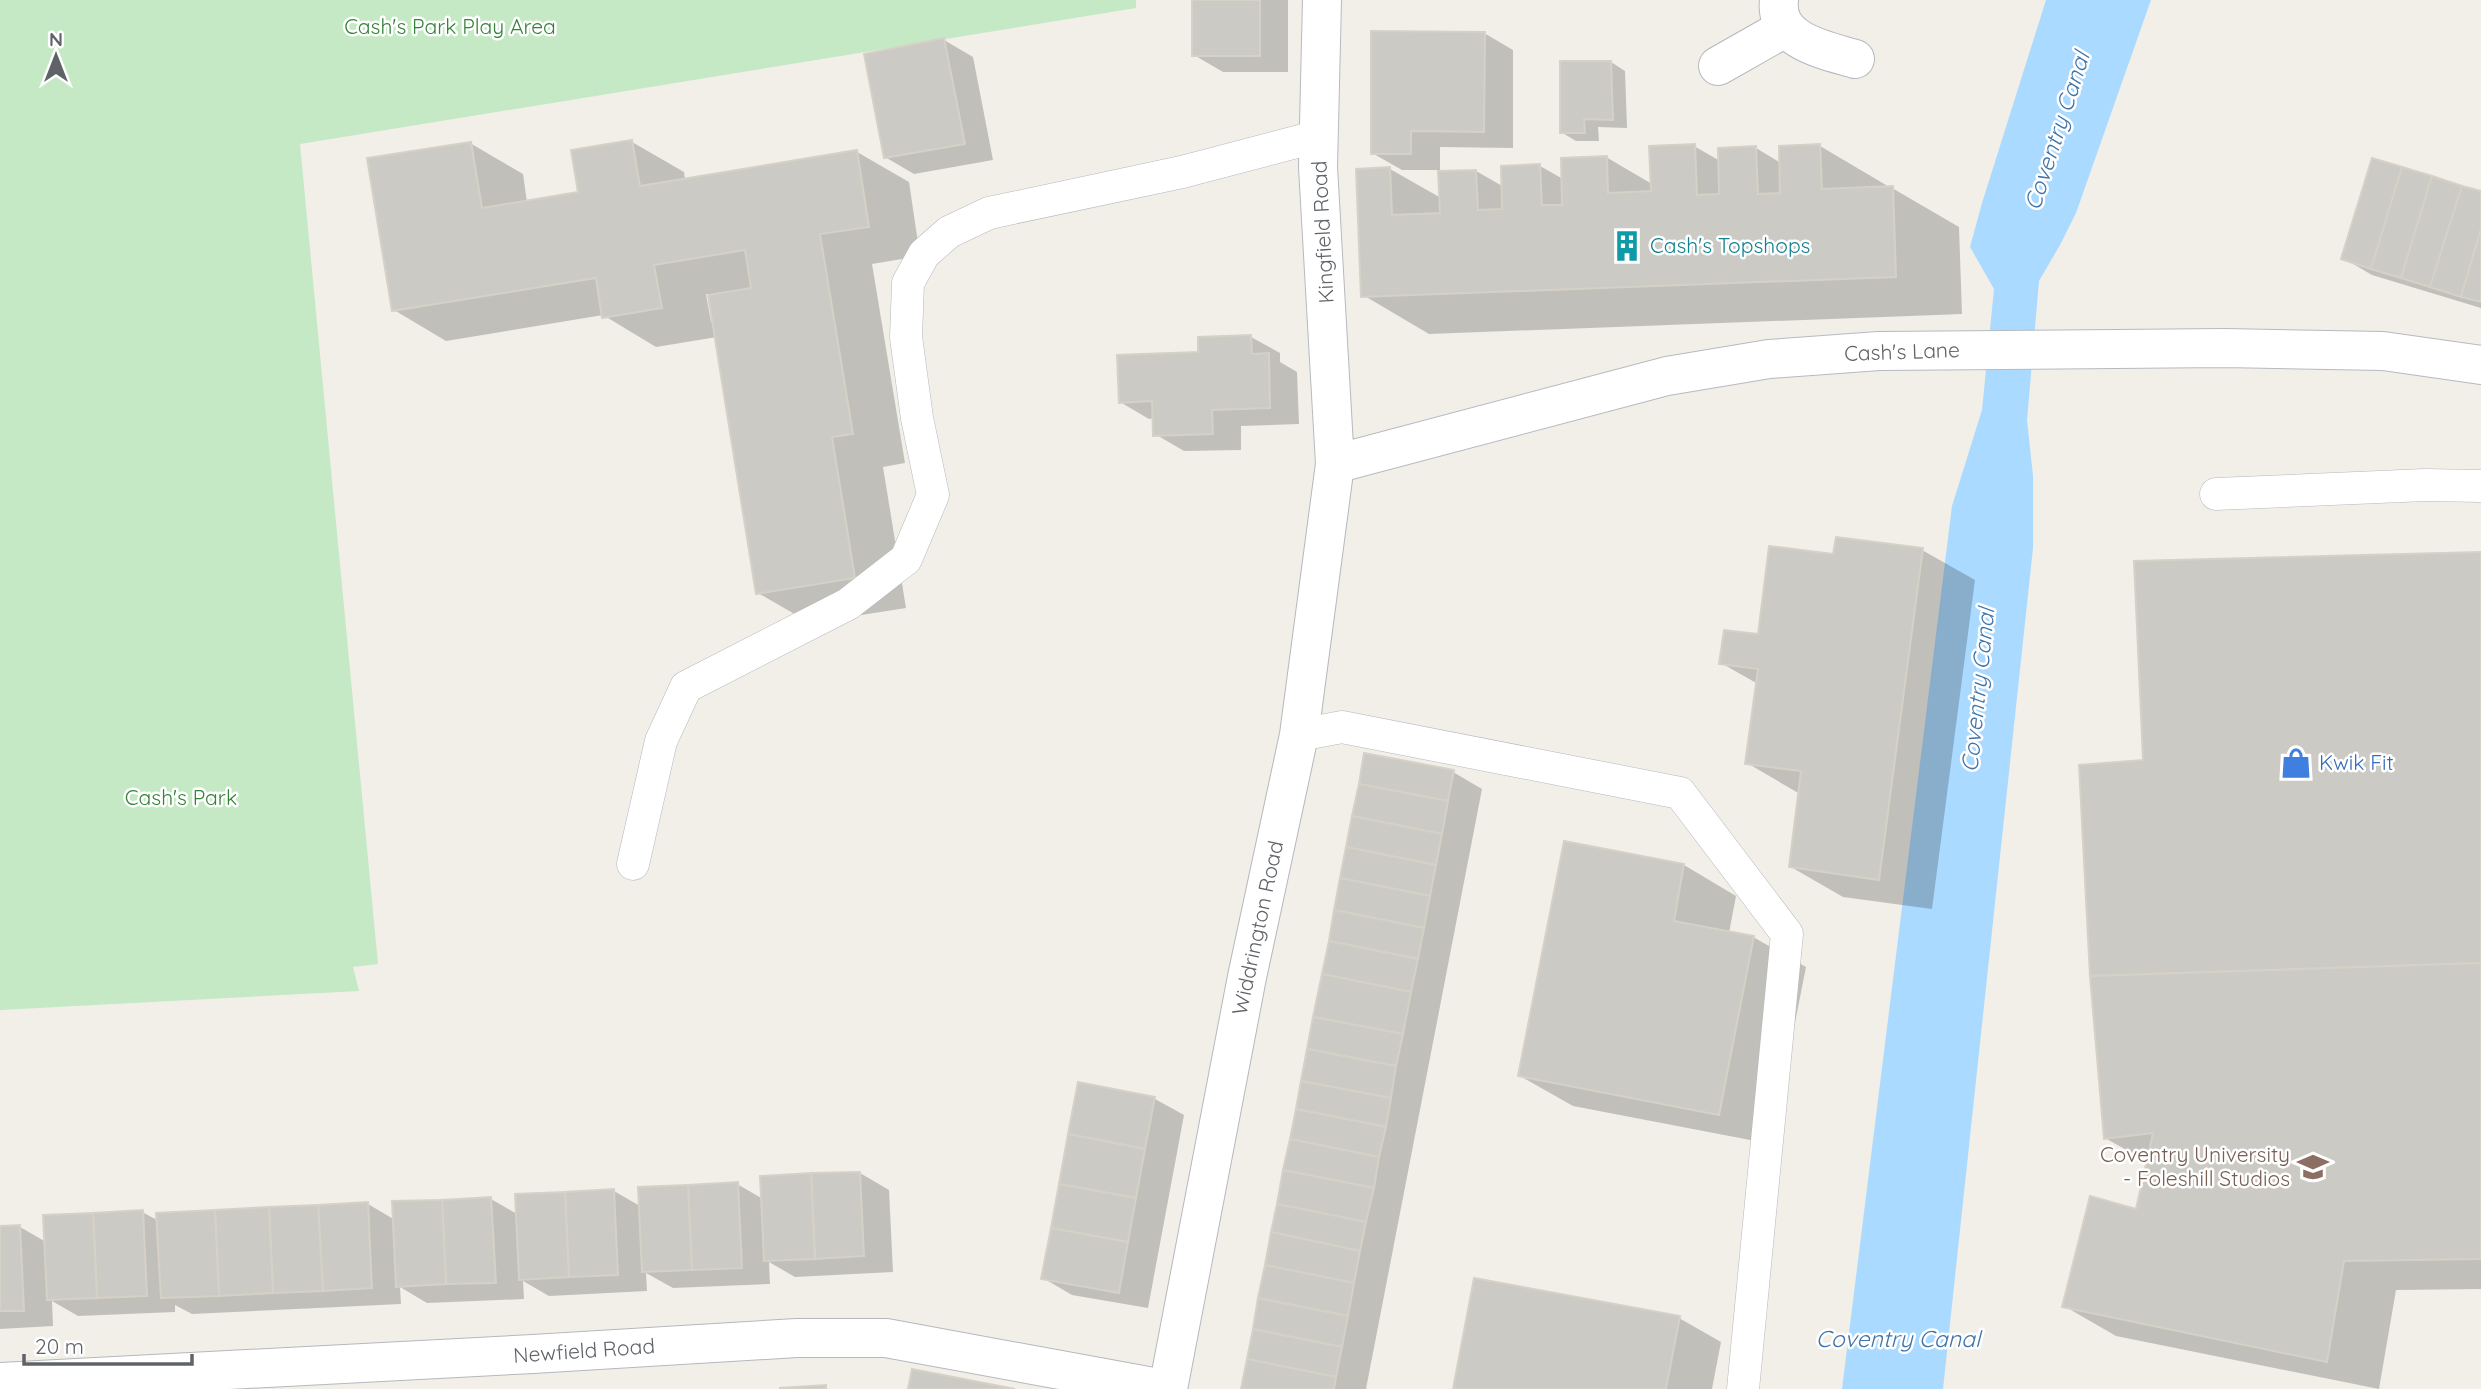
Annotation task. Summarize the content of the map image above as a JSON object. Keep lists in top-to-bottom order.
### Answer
{
  "streets": {
    "street": [
      "Kingfield Road",
      "Cash's Lane",
      "Widdrington Road",
      "Newfield Road"
    ]
  },
  "crossings": [
    ["Kingfield Road", "Cash's Lane"],
    ["Kingfield Road", "Widdrington Road"],
    ["Cash's Lane", "Widdrington Road"],
    ["Widdrington Road", "Newfield Road"]
  ],
  "water": ["Coventry Canal"],
  "parks": ["Cash's Park Play Area", "Cash's Park"],
  "places": {
    "building": ["Cash's Topshops"],
    "shop": ["Kwik Fit"],
    "school or university": ["Coventry University - Foleshill Studios"]
  },
  "scale_bar": "20 m",
  "north": "top"
}
